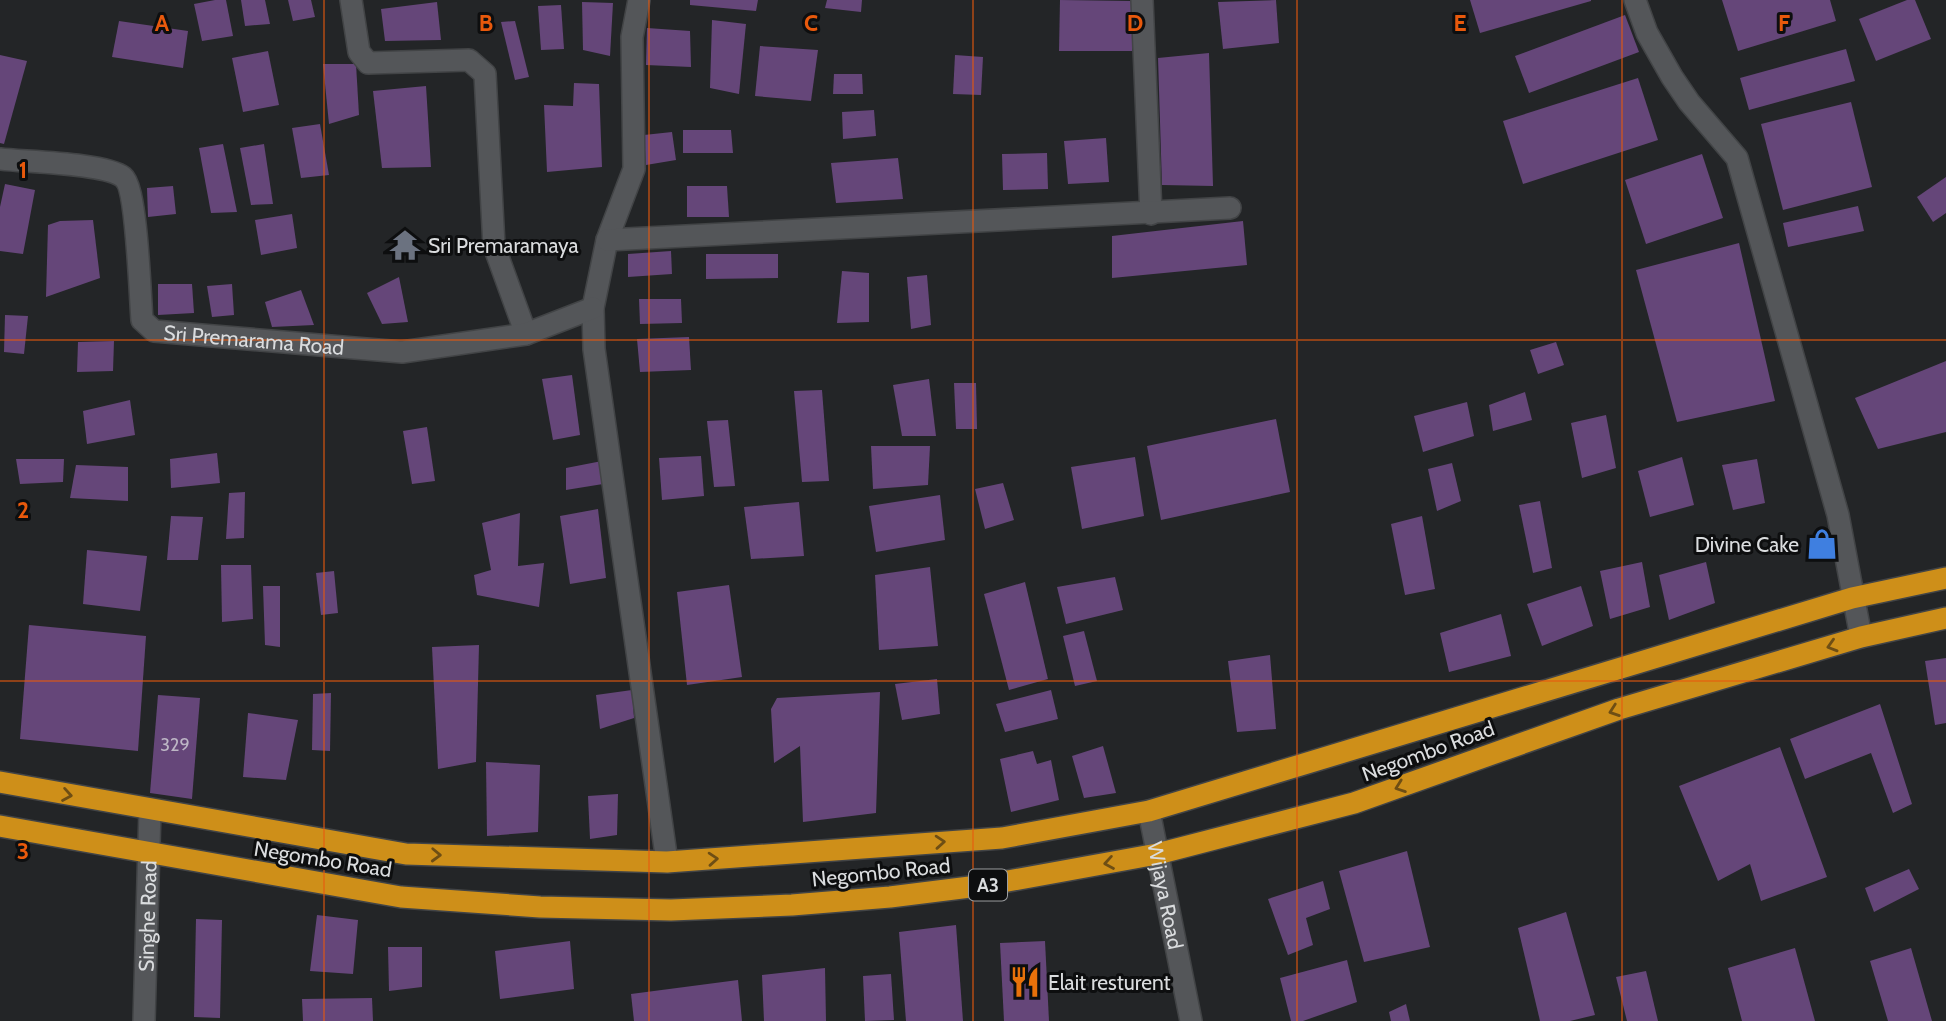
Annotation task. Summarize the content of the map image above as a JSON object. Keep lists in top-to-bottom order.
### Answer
{
  "streets": {
    "highway": ["Negombo Road", "A3"],
    "street": ["Sri Premarama Road", "Wijaya Road", "Singhe Road"]
  },
  "crossings": [
    ["Negombo Road", "Wijaya Road"],
    ["Negombo Road", "Singhe Road"]
  ],
  "places": {
    "temple": ["Sri Premaramaya"],
    "shop": ["Divine Cake"],
    "restaurant": ["Elait resturent"]
  },
  "house_numbers": ["329"],
  "grid": {
    "columns": [
      "A",
      "B",
      "C",
      "D",
      "E",
      "F"
    ],
    "rows": ["1", "2", "3"]
  }
}
